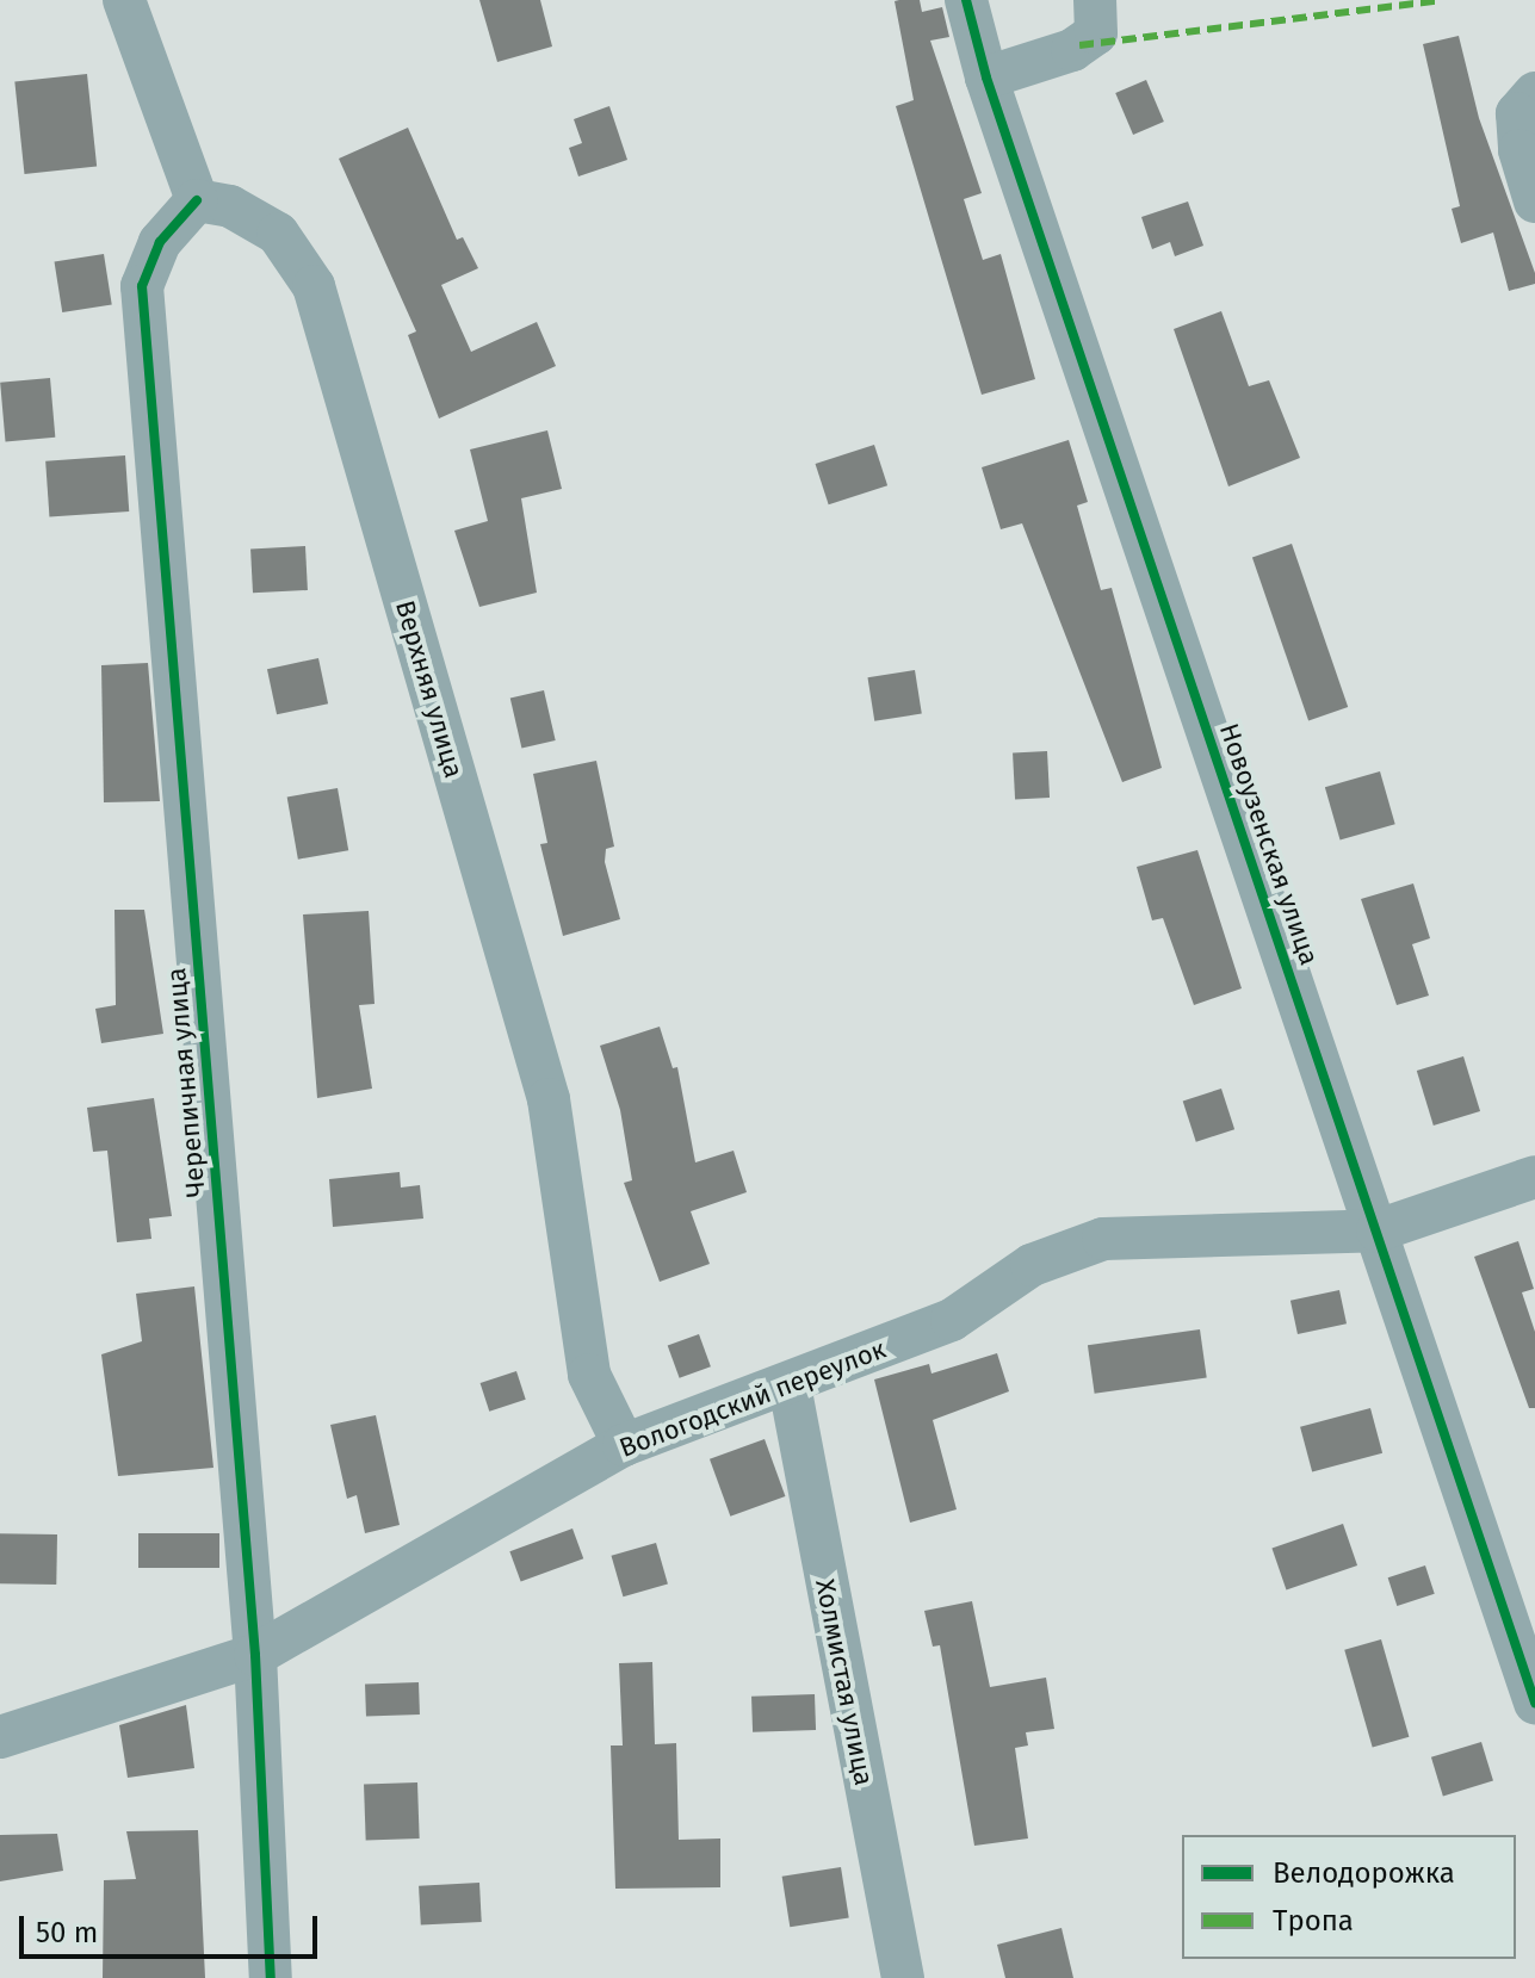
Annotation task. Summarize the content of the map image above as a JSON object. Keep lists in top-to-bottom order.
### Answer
{
  "streets": {
    "street": [
      "Верхняя улица",
      "Новоузенская улица",
      "Черепичная улица",
      "Вологодский переулок",
      "Холмистая улица"
    ]
  },
  "crossings": [
    ["Верхняя улица", "Черепичная улица"],
    ["Верхняя улица", "Вологодский переулок"],
    ["Новоузенская улица", "Вологодский переулок"],
    ["Черепичная улица", "Вологодский переулок"],
    ["Вологодский переулок", "Холмистая улица"]
  ],
  "legend": ["Велодорожка", "Тропа"],
  "scale_bar": "50 m"
}
